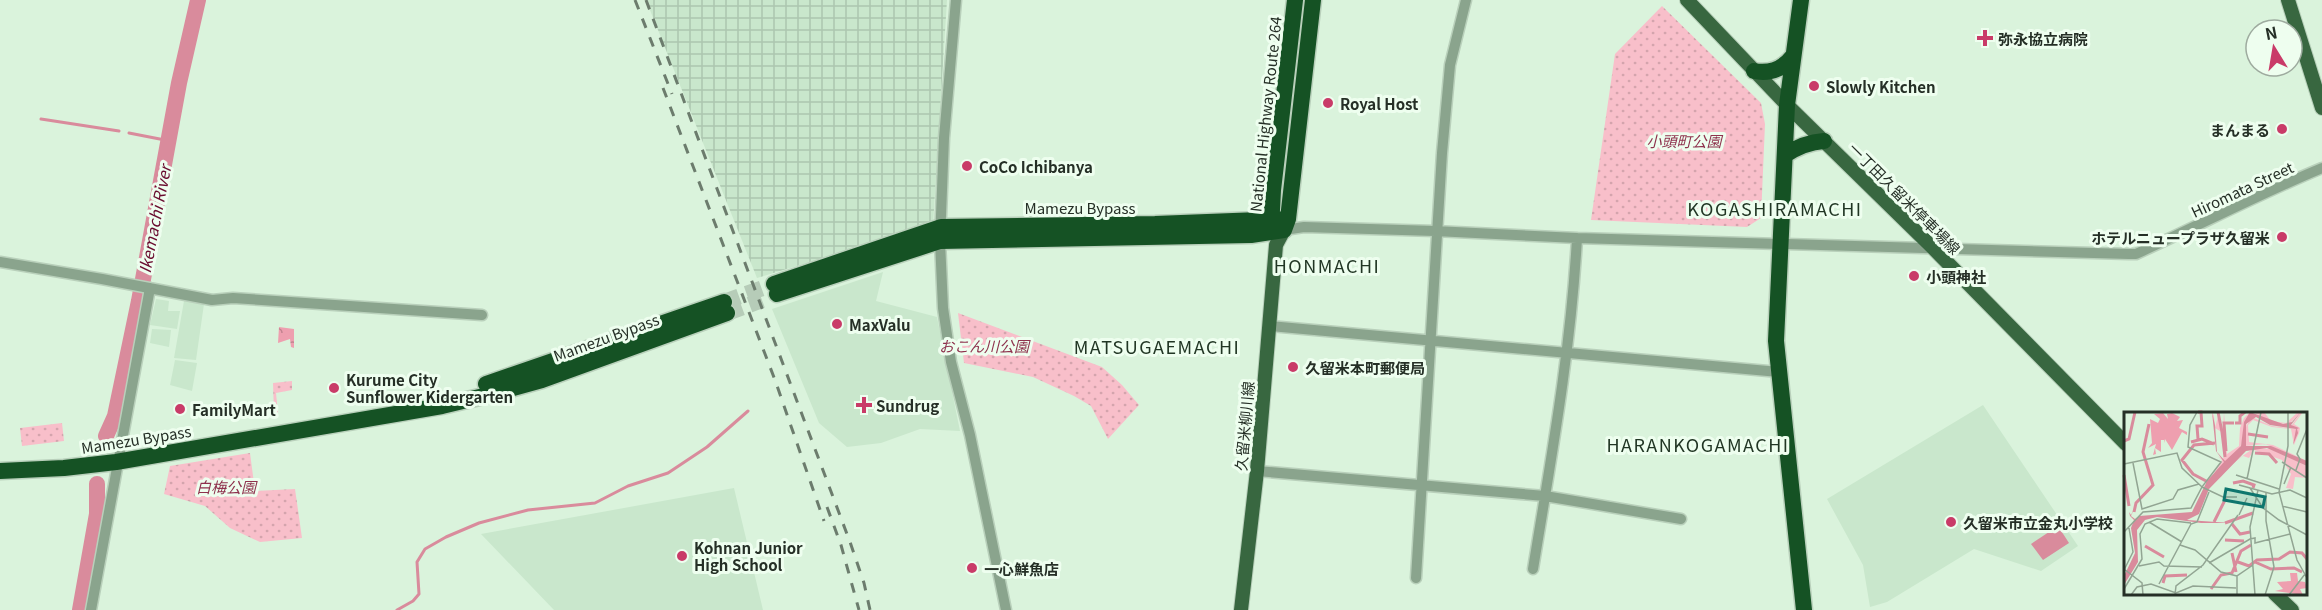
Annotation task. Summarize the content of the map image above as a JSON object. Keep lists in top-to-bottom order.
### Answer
{
  "streets": {
    "highway": ["National Highway Route 264", "Mamezu Bypass"],
    "main road": ["一丁田久留米停車場線", "久留米柳川線"],
    "street": ["Hiromata Street"]
  },
  "crossings": [
    ["National Highway Route 264", "Hiromata Street"],
    ["National Highway Route 264", "Mamezu Bypass"],
    ["National Highway Route 264", "久留米柳川線"],
    ["Hiromata Street", "一丁田久留米停車場線"],
    ["Hiromata Street", "Mamezu Bypass"],
    ["Hiromata Street", "久留米柳川線"],
    ["Mamezu Bypass", "久留米柳川線"]
  ],
  "districts": [
    "KOGASHIRAMACHI",
    "HONMACHI",
    "MATSUGAEMACHI",
    "HARANKOGAMACHI"
  ],
  "water": ["Ikemachi River"],
  "parks": ["小頭町公園", "おこん川公園", "白梅公園"],
  "places": {
    "health": ["弥永協立病院", "Sundrug"],
    "other": [
      "Slowly Kitchen",
      "Royal Host",
      "まんまる",
      "CoCo Ichibanya",
      "ホテルニュープラザ久留米",
      "小頭神社",
      "MaxValu",
      "久留米本町郵便局",
      "Kurume City Sunflower Kidergarten",
      "FamilyMart",
      "久留米市立金丸小学校",
      "Kohnan Junior High School",
      "一心鮮魚店"
    ]
  },
  "north": "top"
}
